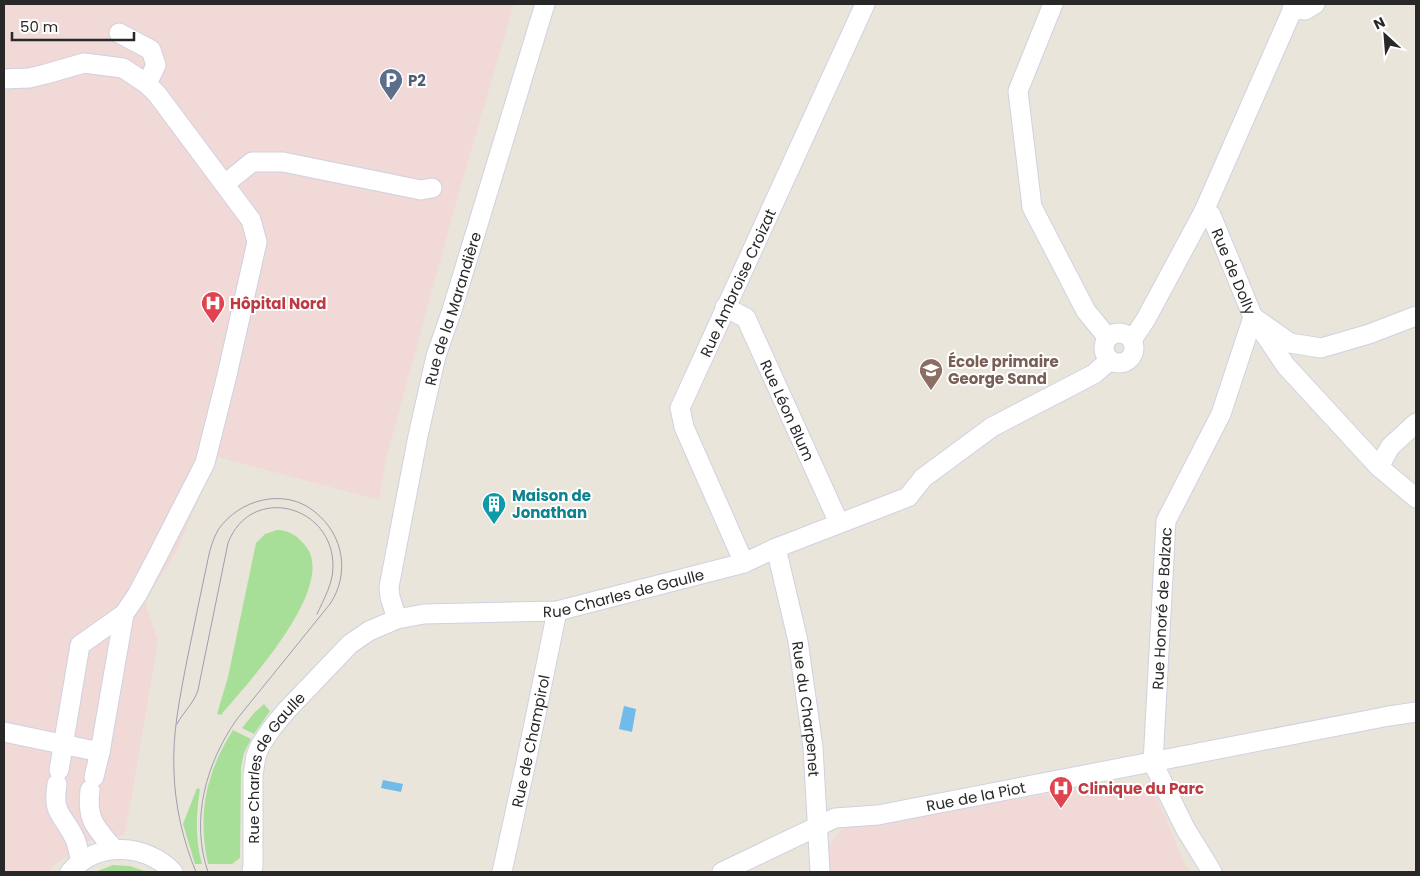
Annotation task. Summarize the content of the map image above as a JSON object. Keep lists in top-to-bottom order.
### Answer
{
  "streets": {
    "street": [
      "Rue de Dolly",
      "Rue Ambroise Croizat",
      "Rue de la Marandière",
      "Rue Léon Blum",
      "Rue Charles de Gaulle",
      "Rue Honoré de Balzac",
      "Rue du Charpenet",
      "Rue de Champirol",
      "Rue de la Piot"
    ]
  },
  "crossings": [
    ["Rue de Dolly", "Rue Honoré de Balzac"],
    ["Rue Ambroise Croizat", "Rue Léon Blum"],
    ["Rue Ambroise Croizat", "Rue Charles de Gaulle"],
    ["Rue de la Marandière", "Rue Charles de Gaulle"],
    ["Rue Léon Blum", "Rue Charles de Gaulle"],
    ["Rue Charles de Gaulle", "Rue du Charpenet"],
    ["Rue Charles de Gaulle", "Rue de Champirol"],
    ["Rue Honoré de Balzac", "Rue de la Piot"],
    ["Rue du Charpenet", "Rue de la Piot"]
  ],
  "places": {
    "parking": ["P2"],
    "hospital": ["Hôpital Nord", "Clinique du Parc"],
    "school or university": ["École primaire George Sand"],
    "building": ["Maison de Jonathan"]
  },
  "scale_bar": "50 m",
  "north": "top left"
}
